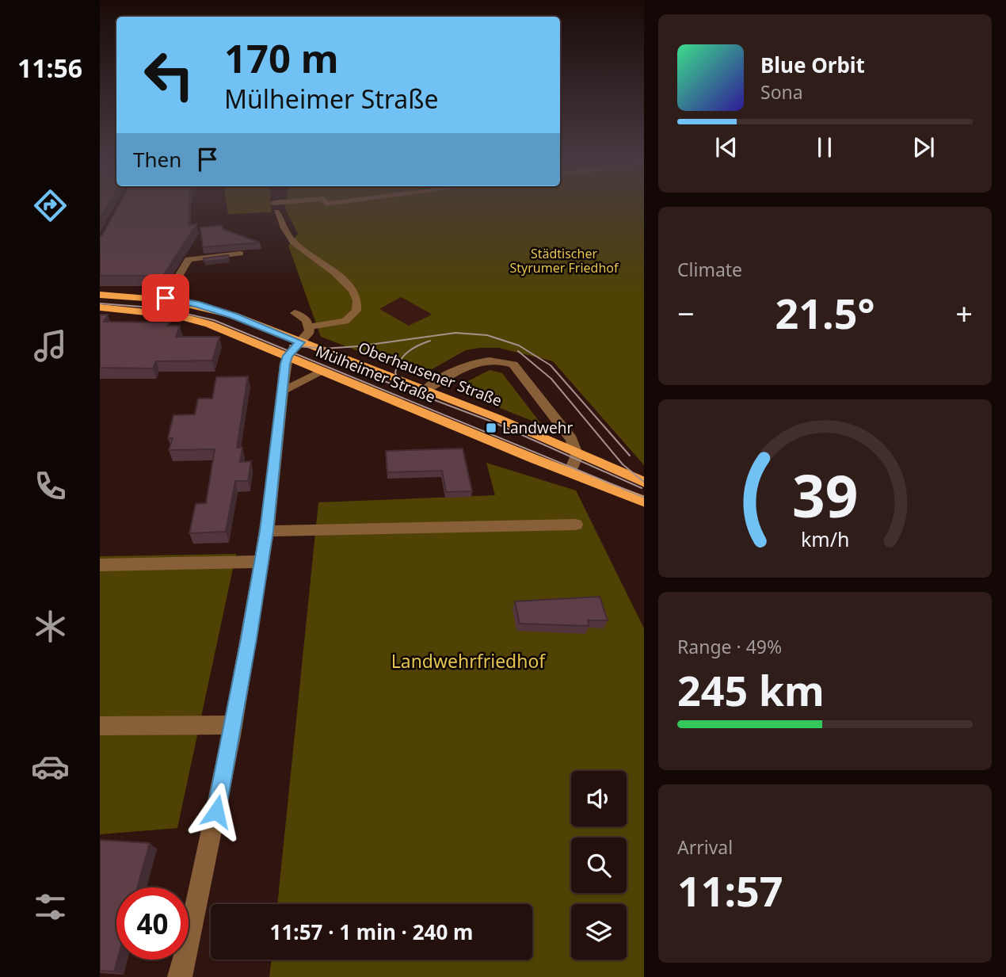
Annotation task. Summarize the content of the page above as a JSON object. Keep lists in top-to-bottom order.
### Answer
{
  "streets": {
    "main road": ["Mülheimer Straße", "Oberhausener Straße"]
  },
  "crossings": [
    ["Mülheimer Straße", "Oberhausener Straße"]
  ],
  "parks": ["Städtischer Styrumer Friedhof", "Landwehrfriedhof"],
  "places": {
    "transit": ["Landwehr"]
  },
  "page": {
    "tabs": "11:56",
    "turn": ["170 m", "Mülheimer Straße"],
    "song": ["Blue Orbit", "Sona"],
    "then": "Then",
    "tile": [
      "Climate",
      ["Range · 49%", "245 km"],
      ["Arrival", "11:57"]
    ],
    "heat": ["−", "21.5°", "+"],
    "limit": "40",
    "trip": "11:57 · 1 min · 240 m",
    "gauge": ["39", "km/h"]
  }
}
